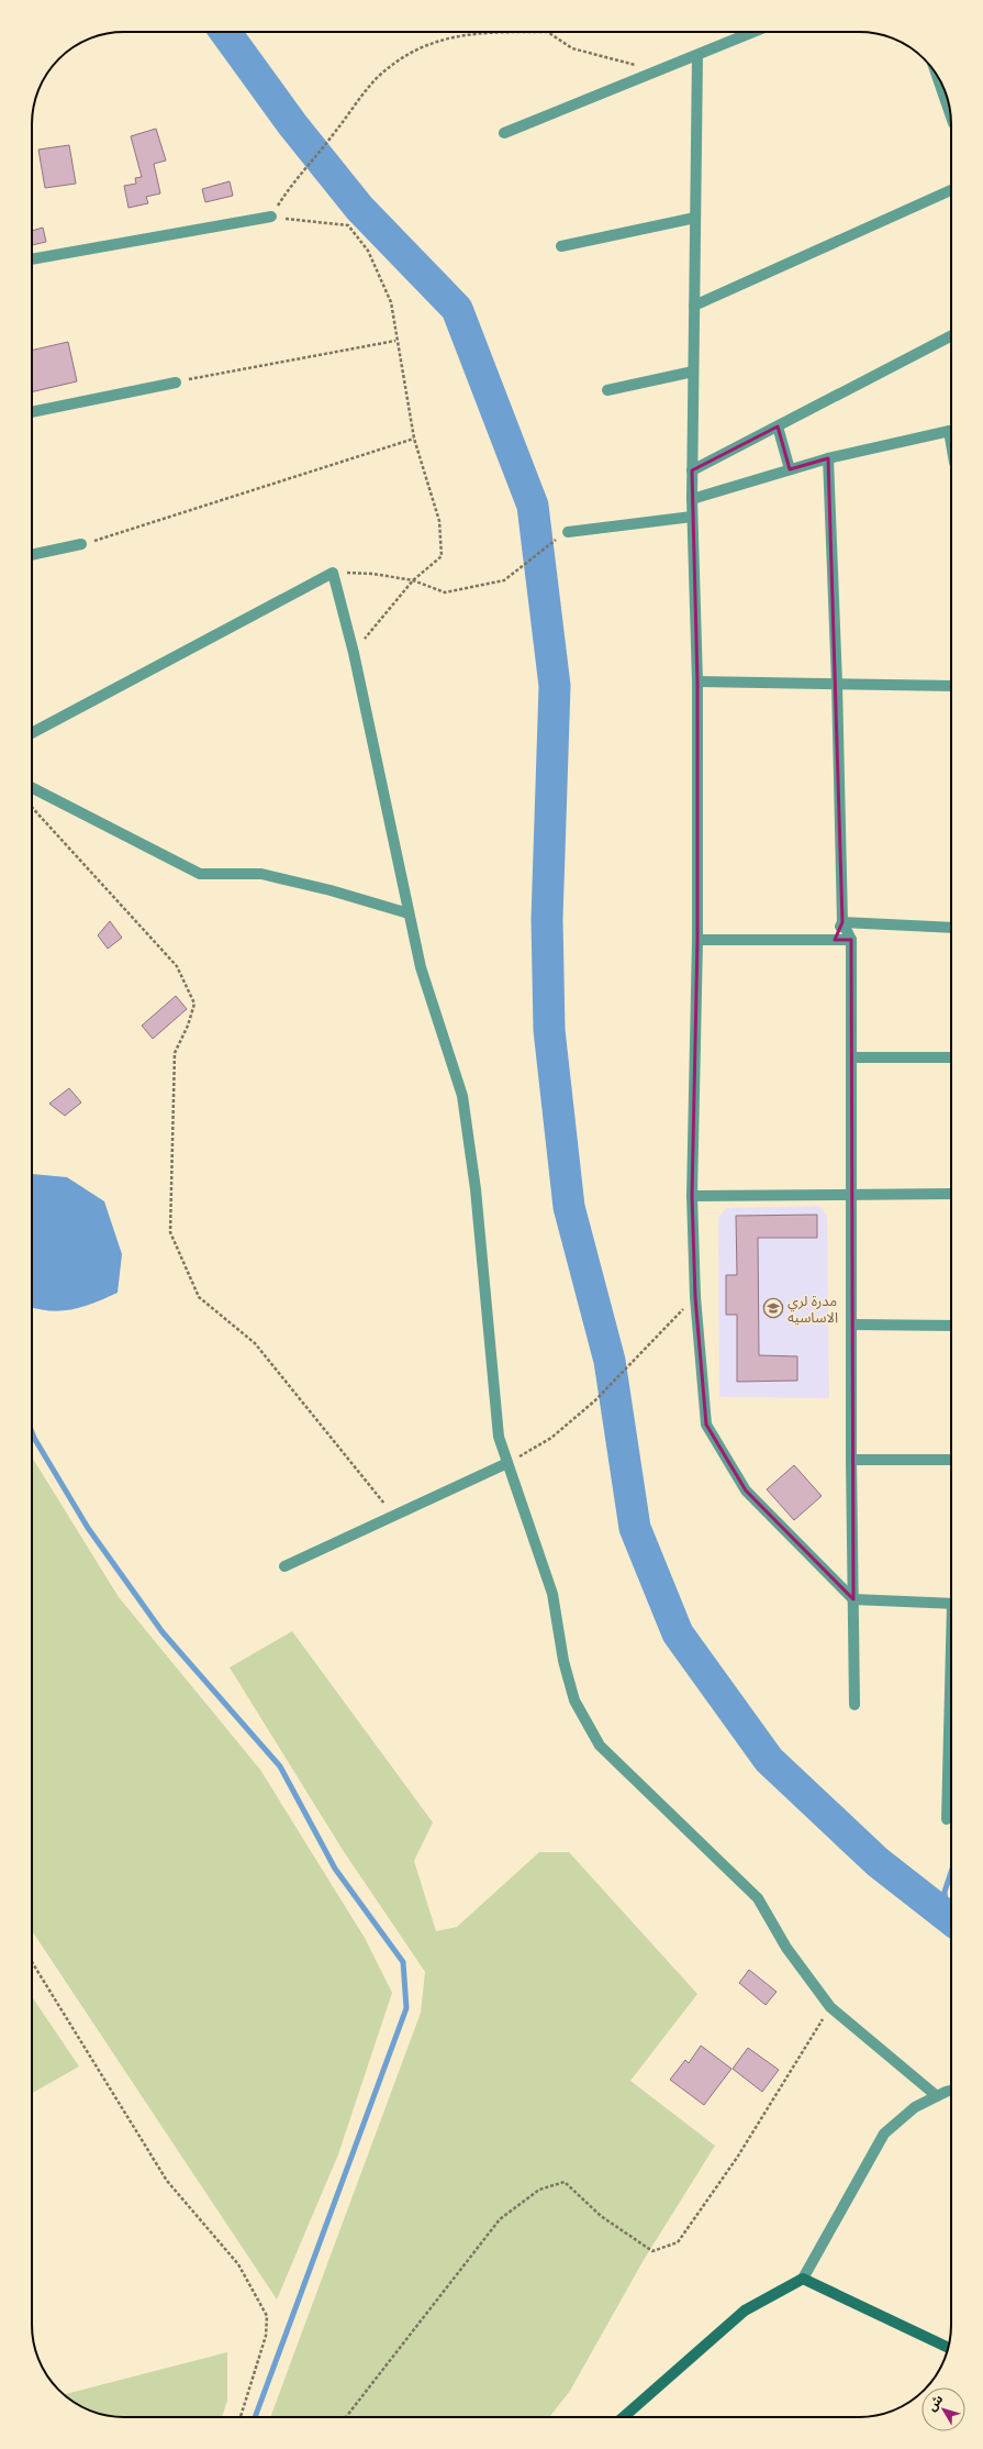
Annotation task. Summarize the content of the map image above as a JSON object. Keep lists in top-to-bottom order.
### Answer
{
  "places": {
    "school or university": ["مدرة لري الاساسیه"]
  },
  "north": "top left"
}
